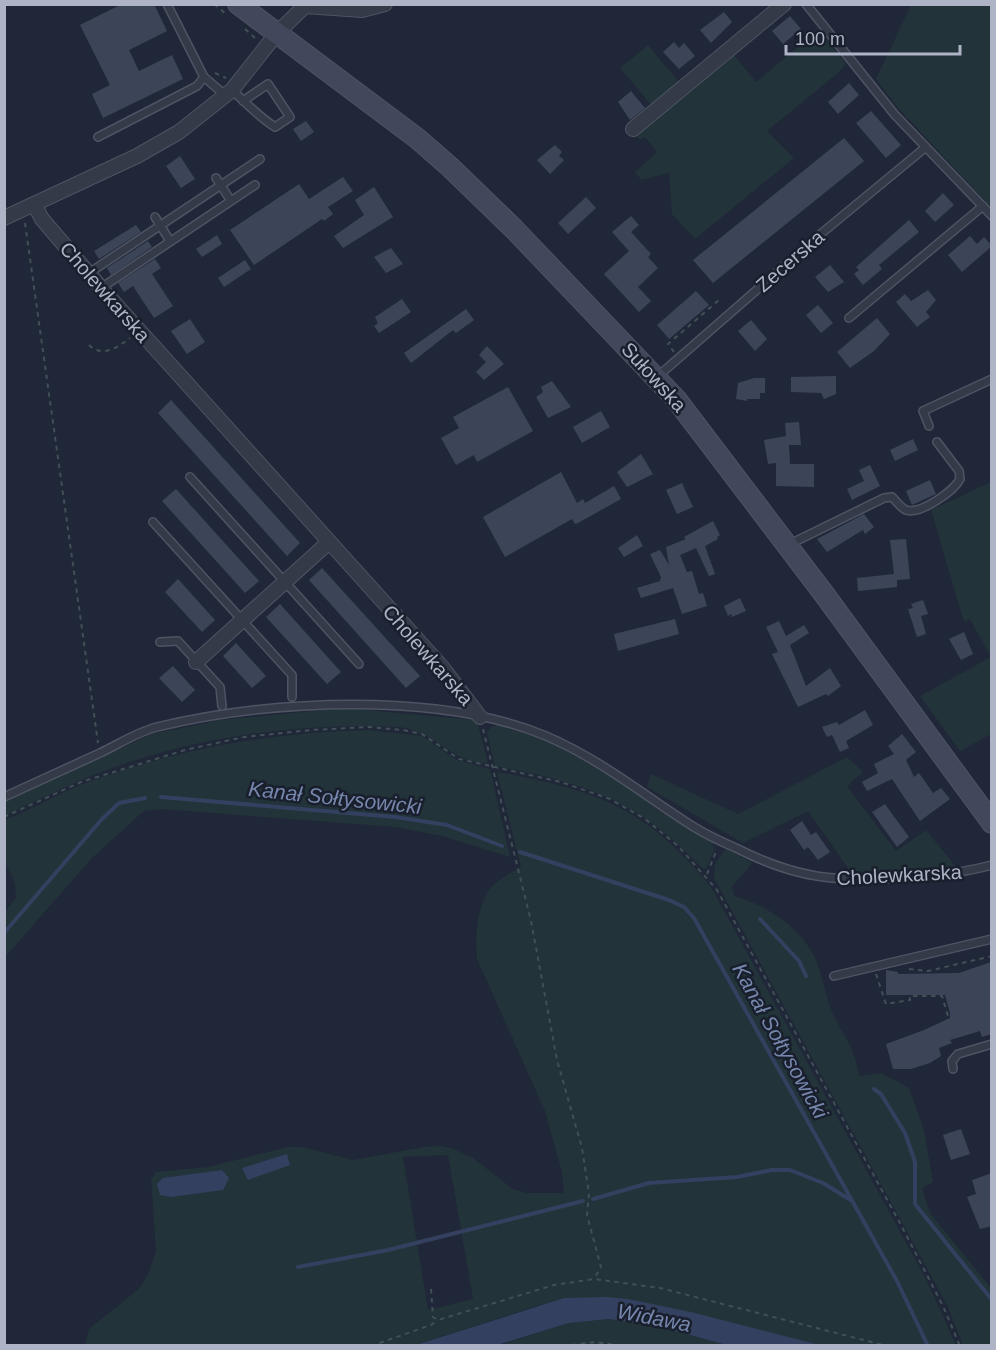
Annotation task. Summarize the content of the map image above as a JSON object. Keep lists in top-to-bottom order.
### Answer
{
  "streets": {
    "main road": ["Sułowska"],
    "street": ["Cholewkarska"],
    "lane": ["Zecerska"]
  },
  "crossings": [
    ["Zecerska", "Sułowska"]
  ],
  "water": ["Kanał Sołtysowicki", "Widawa"],
  "scale_bar": "100 m"
}
